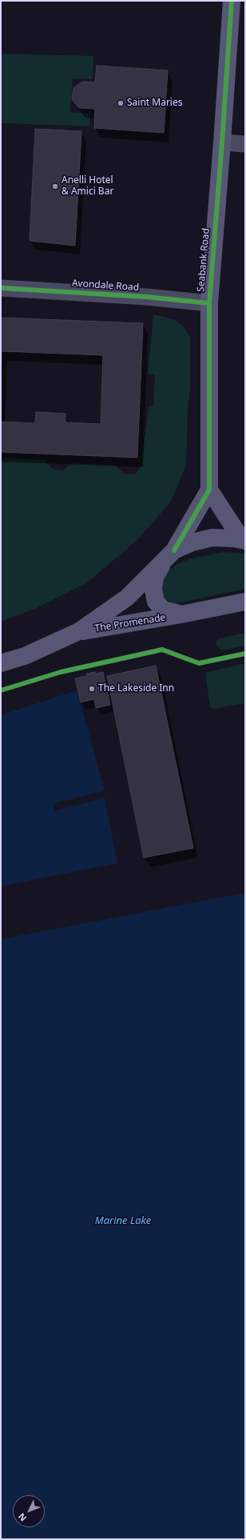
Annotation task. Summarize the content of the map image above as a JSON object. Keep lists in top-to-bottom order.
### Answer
{
  "streets": {
    "street": ["Seabank Road", "Avondale Road", "The Promenade"]
  },
  "crossings": [
    ["Seabank Road", "Avondale Road"]
  ],
  "water": ["Marine Lake"],
  "places": ["Saint Maries", "Anelli Hotel & Amici Bar", "The Lakeside Inn"],
  "north": "bottom left"
}
